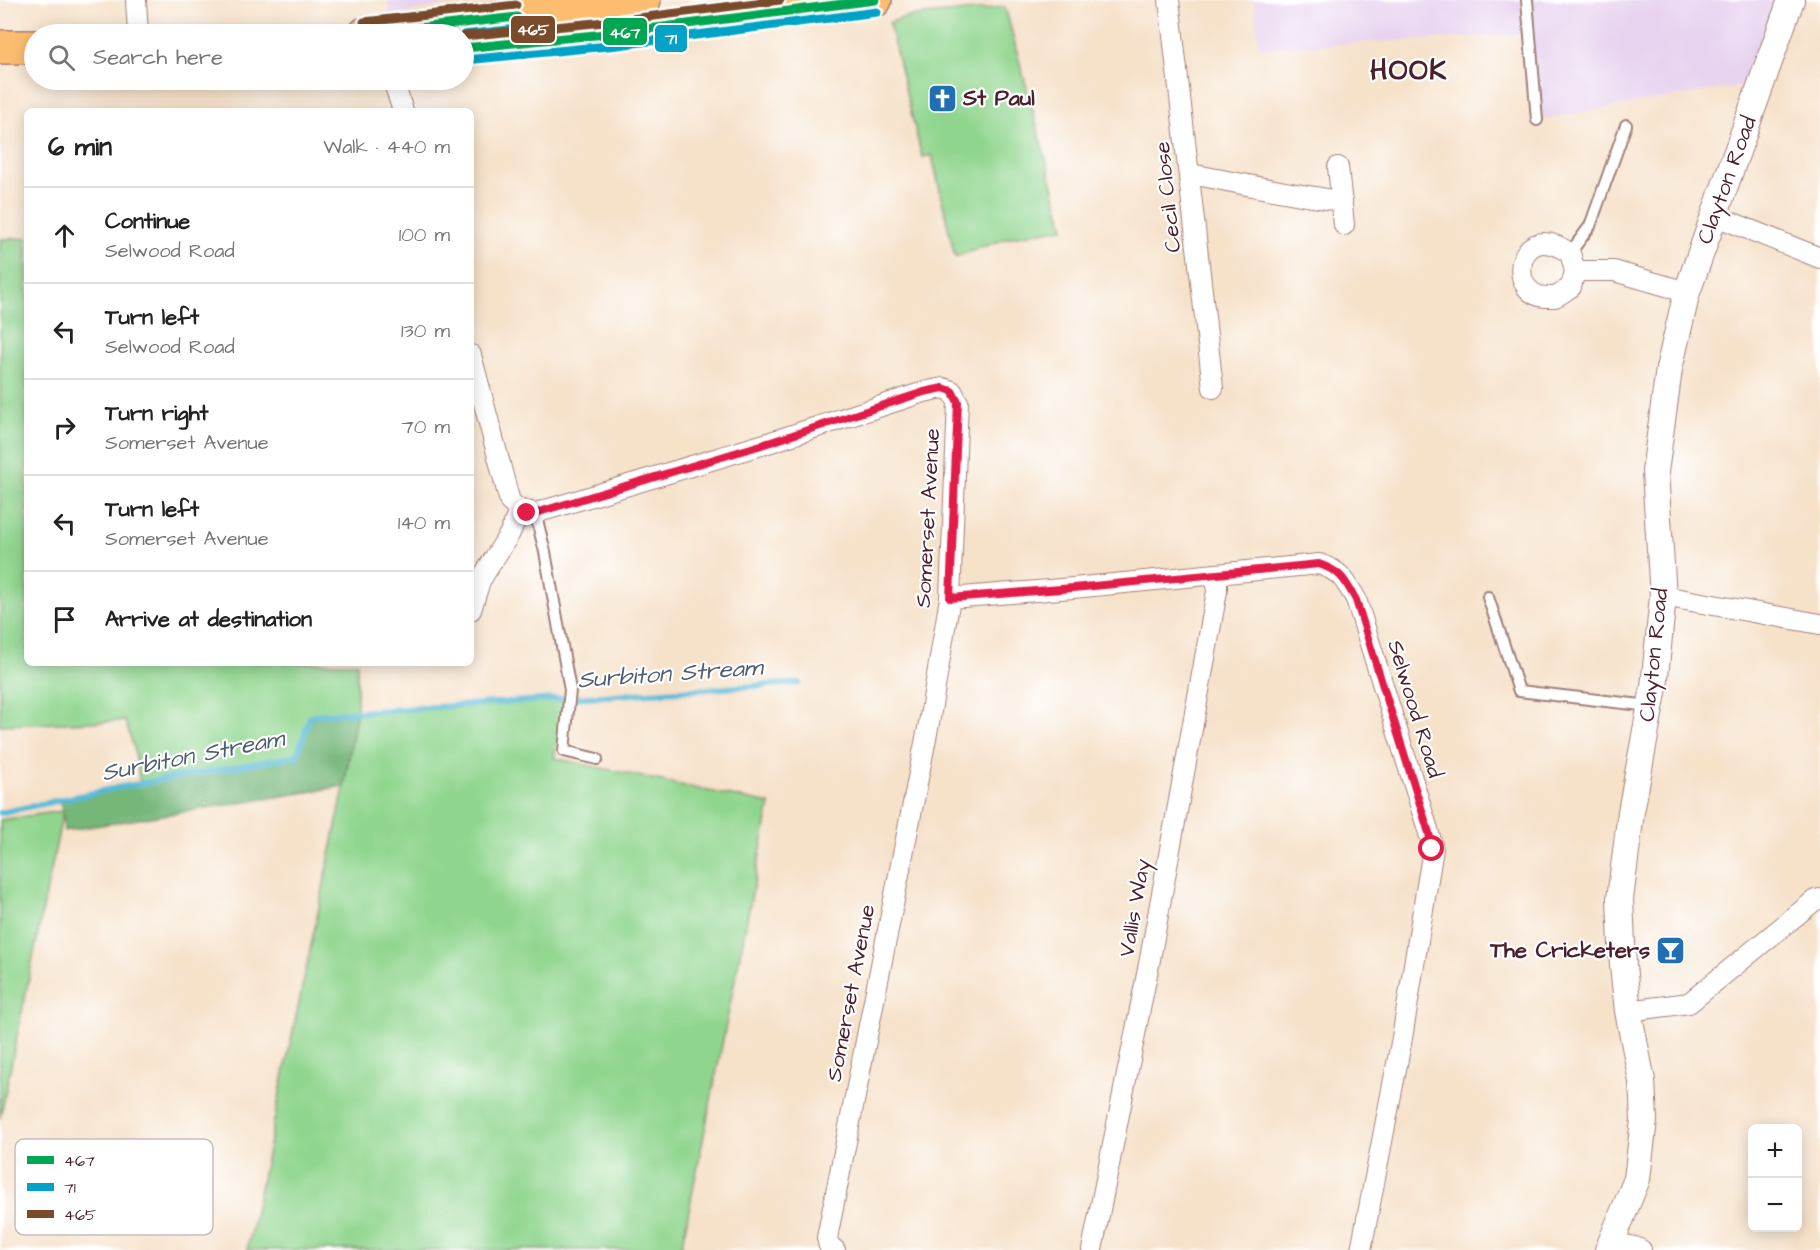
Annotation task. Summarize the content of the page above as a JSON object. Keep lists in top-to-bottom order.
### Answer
{
  "streets": {
    "street": [
      "Clayton Road",
      "Cecil Close",
      "Somerset Avenue",
      "Selwood Road",
      "Vallis Way"
    ]
  },
  "crossings": [
    ["Somerset Avenue", "Selwood Road"],
    ["Selwood Road", "Vallis Way"]
  ],
  "districts": ["HOOK"],
  "water": ["Surbiton Stream"],
  "places": {
    "church": ["St Paul"],
    "bar": ["The Cricketers"]
  },
  "lines": ["transit line 467", "transit line 465", "transit line 71"],
  "legend": ["467", "71", "465"],
  "page": {
    "search": "Search here",
    "heading": ["6 min", "Walk · 440 m"],
    "list": [
      ["Continue", "Selwood Road", "100 m"],
      ["Turn left", "Selwood Road", "130 m"],
      ["Turn right", "Somerset Avenue", "70 m"],
      ["Turn left", "Somerset Avenue", "140 m"],
      "Arrive at destination"
    ],
    "map_buttons": ["+", "−"]
  }
}
